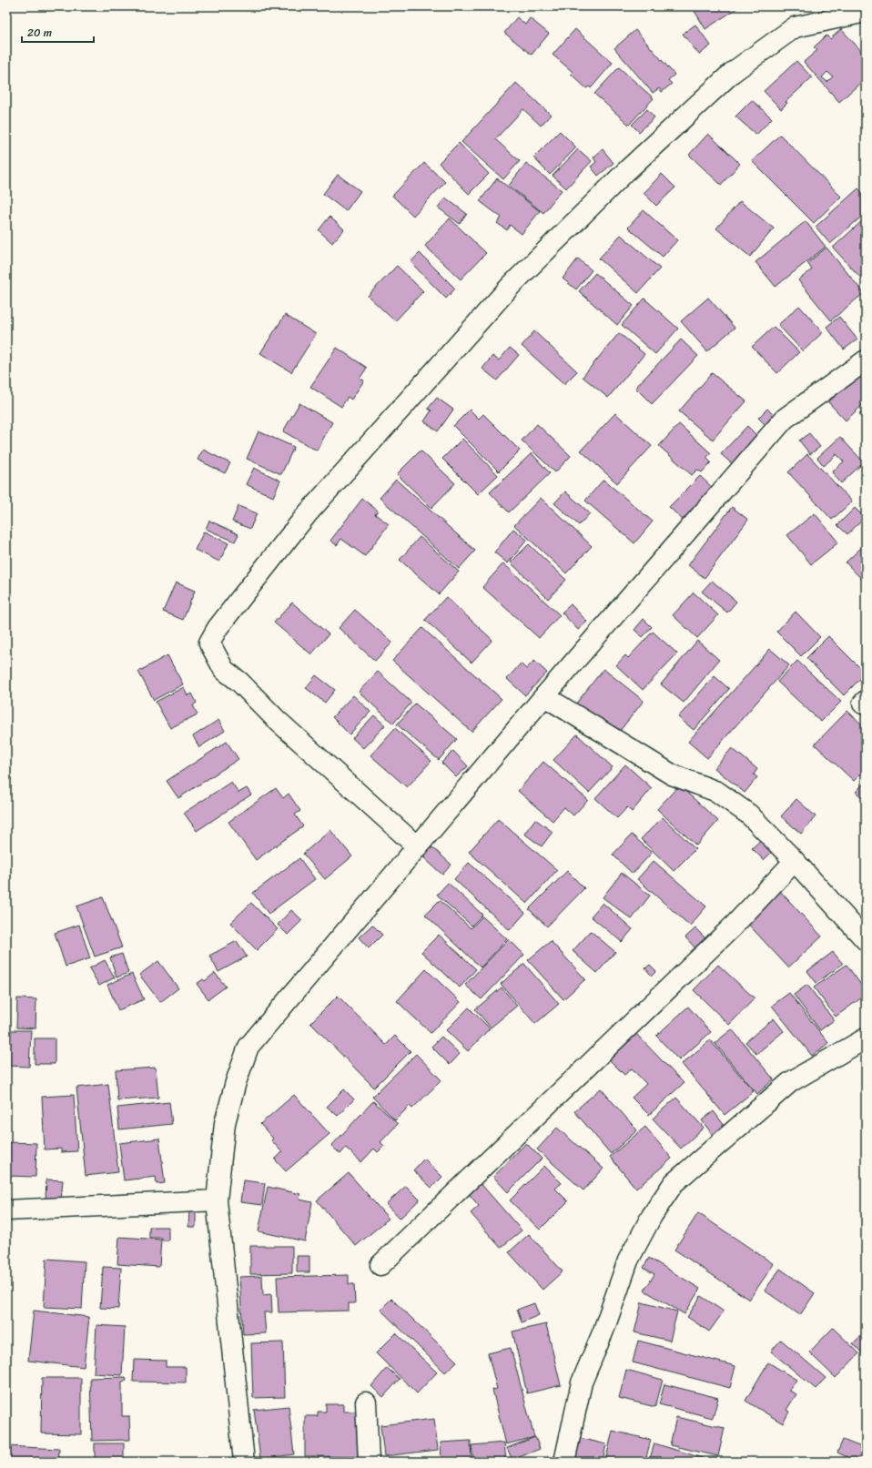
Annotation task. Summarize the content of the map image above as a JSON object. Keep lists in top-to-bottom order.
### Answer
{
  "scale_bar": "20 m"
}
